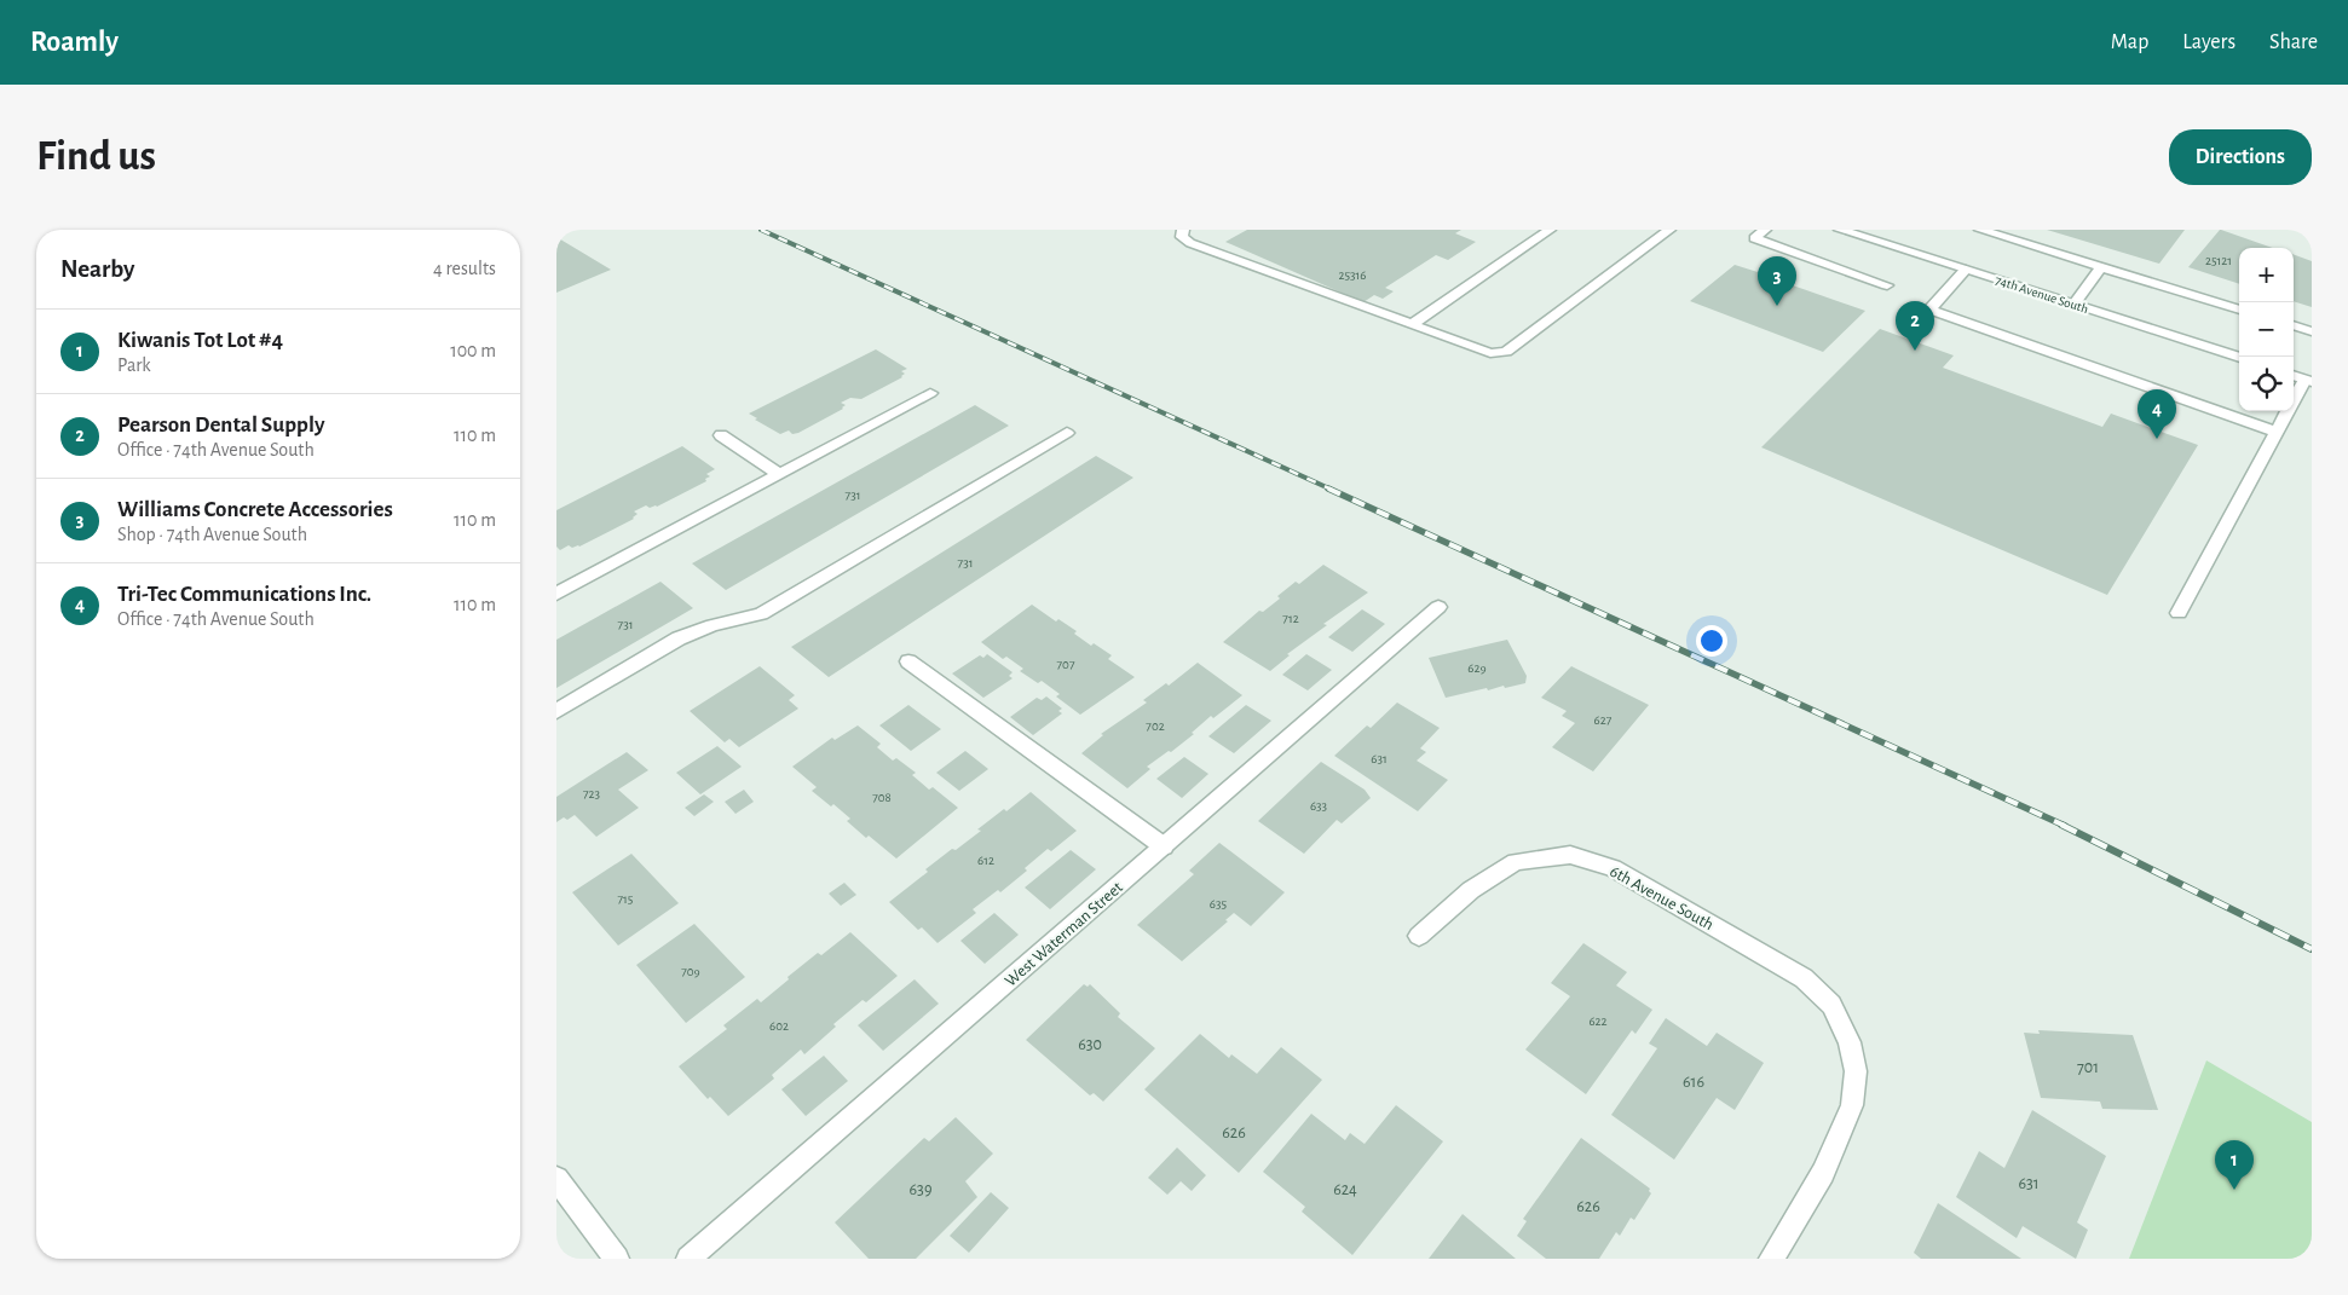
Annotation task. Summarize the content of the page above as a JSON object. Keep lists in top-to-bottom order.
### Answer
{
  "streets": {
    "street": ["74th Avenue South", "6th Avenue South", "West Waterman Street"]
  },
  "house_numbers": [
    "25121",
    "25316",
    "731",
    "731",
    "712",
    "731",
    "707",
    "629",
    "627",
    "702",
    "631",
    "723",
    "708",
    "633",
    "612",
    "715",
    "635",
    "709",
    "622",
    "602",
    "630",
    "701",
    "616",
    "626",
    "631",
    "639",
    "624",
    "626"
  ],
  "page": {
    "header": "Roamly",
    "nav": ["Map", "Layers", "Share"],
    "buttons": "Directions",
    "title": "Find us",
    "heading": ["Nearby", "4 results"],
    "map_buttons": ["+", "−"],
    "pins": [
      "3",
      "2",
      "4",
      "1"
    ],
    "list": [
      {
        "mark": "1",
        "name": "Kiwanis Tot Lot #4",
        "note": "Park",
        "value": "100 m"
      },
      {
        "mark": "2",
        "name": "Pearson Dental Supply",
        "note": "Office · 74th Avenue South",
        "value": "110 m"
      },
      {
        "mark": "3",
        "name": "Williams Concrete Accessories",
        "note": "Shop · 74th Avenue South",
        "value": "110 m"
      },
      {
        "mark": "4",
        "name": "Tri-Tec Communications Inc.",
        "note": "Office · 74th Avenue South",
        "value": "110 m"
      }
    ]
  }
}
